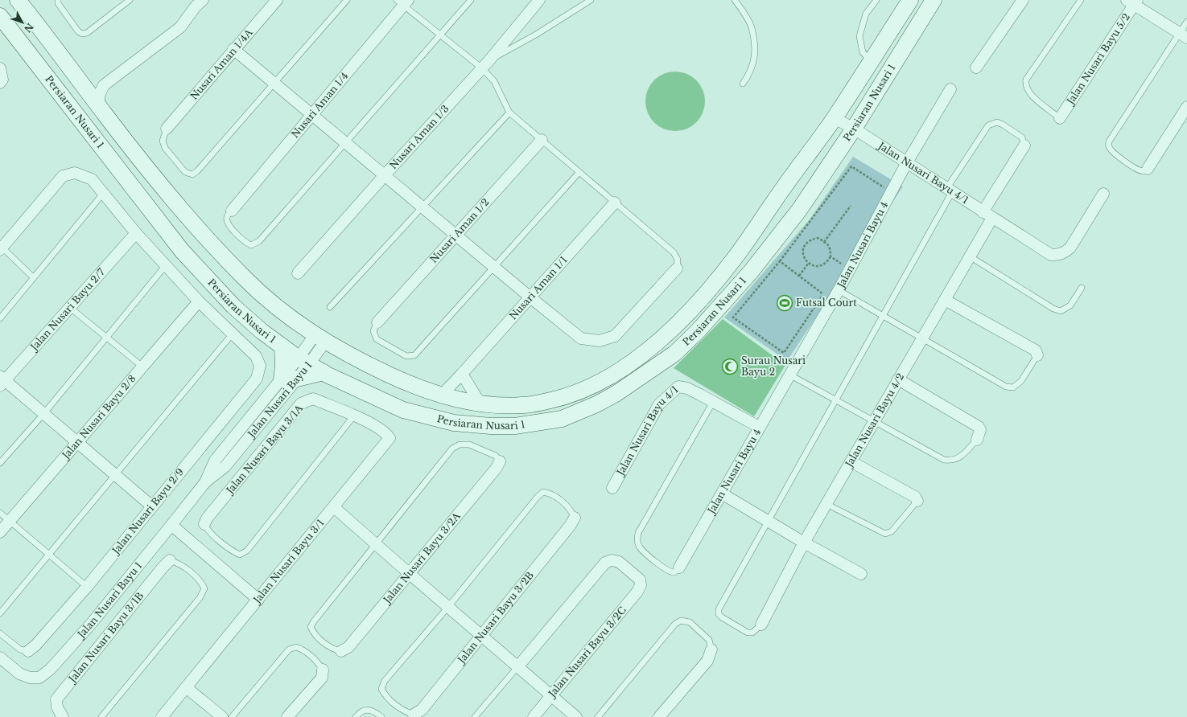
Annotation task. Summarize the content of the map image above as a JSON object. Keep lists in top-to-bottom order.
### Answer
{
  "streets": {
    "main road": ["Persiaran Nusari 1"],
    "street": [
      "Jalan Nusari Bayu 5/2",
      "Nusari Aman 1/4A",
      "Nusari Aman 1/4",
      "Nusari Aman 1/3",
      "Jalan Nusari Bayu 4/1",
      "Nusari Aman 1/2",
      "Jalan Nusari Bayu 4",
      "Nusari Aman 1/1",
      "Jalan Nusari Bayu 2/7",
      "Jalan Nusari Bayu 1",
      "Jalan Nusari Bayu 2/8",
      "Jalan Nusari Bayu 4/2",
      "Jalan Nusari Bayu 3/1A",
      "Jalan Nusari Bayu 2/9",
      "Jalan Nusari Bayu 3/2A",
      "Jalan Nusari Bayu 3/1",
      "Jalan Nusari Bayu 3/2B",
      "Jalan Nusari Bayu 3/1B",
      "Jalan Nusari Bayu 3/2C"
    ]
  },
  "crossings": [
    ["Persiaran Nusari 1", "Jalan Nusari Bayu 4/1"],
    ["Persiaran Nusari 1", "Nusari Aman 1/1"],
    ["Persiaran Nusari 1", "Jalan Nusari Bayu 1"],
    ["Jalan Nusari Bayu 4/1", "Jalan Nusari Bayu 4"],
    ["Jalan Nusari Bayu 4/1", "Jalan Nusari Bayu 4/2"],
    ["Jalan Nusari Bayu 3/1A", "Jalan Nusari Bayu 3/1"]
  ],
  "places": {
    "sports": ["Futsal Court"],
    "mosque": ["Surau Nusari Bayu 2"]
  },
  "north": "bottom right"
}
